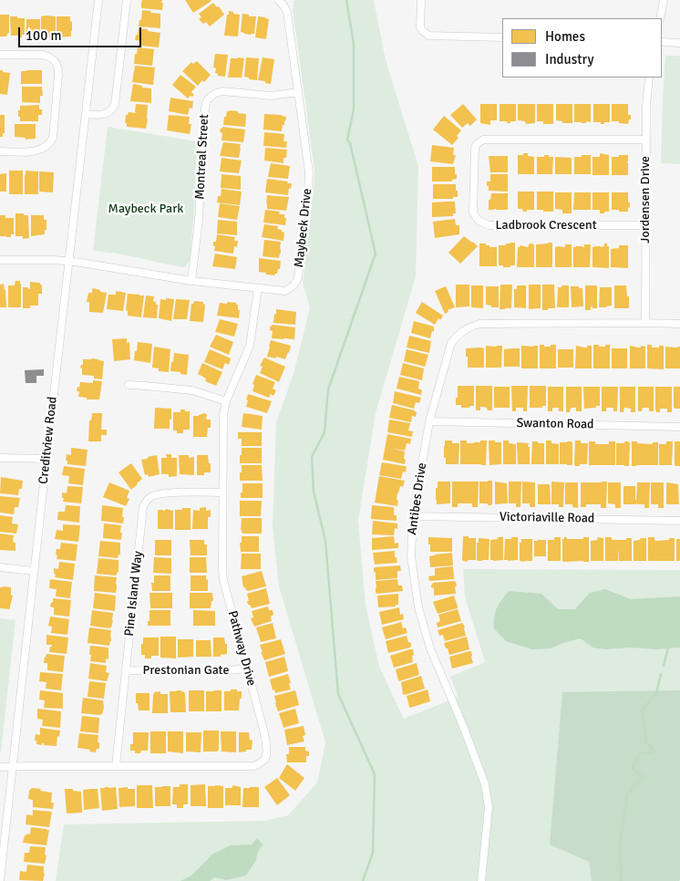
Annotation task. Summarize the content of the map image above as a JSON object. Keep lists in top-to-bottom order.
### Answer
{
  "streets": {
    "street": [
      "Montreal Street",
      "Jordensen Drive",
      "Ladbrook Crescent",
      "Maybeck Drive",
      "Swanton Road",
      "Creditview Road",
      "Antibes Drive",
      "Victoriaville Road",
      "Pine Island Way",
      "Pathway Drive",
      "Prestonian Gate"
    ]
  },
  "crossings": [
    ["Montreal Street", "Maybeck Drive"],
    ["Jordensen Drive", "Ladbrook Crescent"],
    ["Jordensen Drive", "Antibes Drive"],
    ["Maybeck Drive", "Creditview Road"],
    ["Maybeck Drive", "Pathway Drive"],
    ["Swanton Road", "Antibes Drive"],
    ["Creditview Road", "Pathway Drive"],
    ["Antibes Drive", "Victoriaville Road"],
    ["Pine Island Way", "Pathway Drive"],
    ["Pine Island Way", "Prestonian Gate"],
    ["Pathway Drive", "Prestonian Gate"]
  ],
  "parks": ["Maybeck Park"],
  "legend": ["Homes", "Industry"],
  "scale_bar": "100 m"
}
